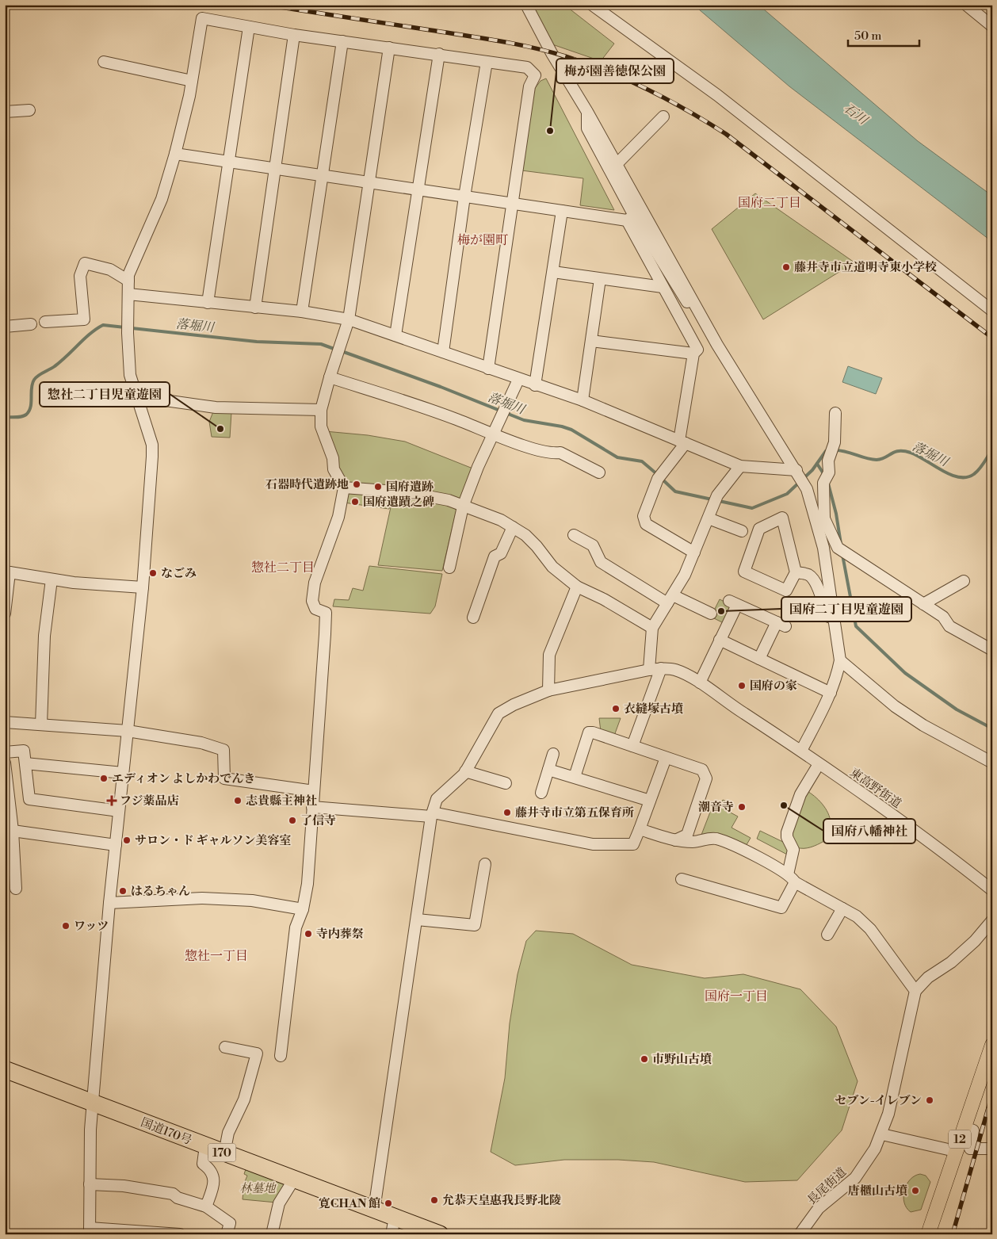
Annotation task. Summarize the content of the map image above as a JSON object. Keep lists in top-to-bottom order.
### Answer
{
  "streets": {
    "highway": ["国道170号", "170"],
    "main road": ["12"],
    "street": ["東高野街道", "長尾街道"]
  },
  "crossings": [
    ["東高野街道", "国道170号"]
  ],
  "districts": [
    "国府二丁目",
    "梅が園町",
    "惣社二丁目",
    "惣社一丁目",
    "国府一丁目"
  ],
  "water": ["石川", "落堀川"],
  "parks": ["林墓地"],
  "places": {
    "other": [
      "梅が園善徳保公園",
      "藤井寺市立道明寺東小学校",
      "惣社二丁目児童遊園",
      "石器時代遺跡地",
      "国府遺跡",
      "国府遺蹟之碑",
      "なごみ",
      "国府二丁目児童遊園",
      "国府の家",
      "衣縫塚古墳",
      "エディオン よしかわでんき",
      "志貴縣主神社",
      "国府八幡神社",
      "潮音寺",
      "藤井寺市立第五保育所",
      "了信寺",
      "サロン・ド ギャルソン美容室",
      "はるちゃん",
      "ワッツ",
      "寺内葬祭",
      "市野山古墳",
      "セブン-イレブン",
      "唐櫃山古墳",
      "允恭天皇惠我長野北陵",
      "寛CHAN 館"
    ],
    "health": ["フジ薬品店"]
  },
  "scale_bar": "50 m"
}
